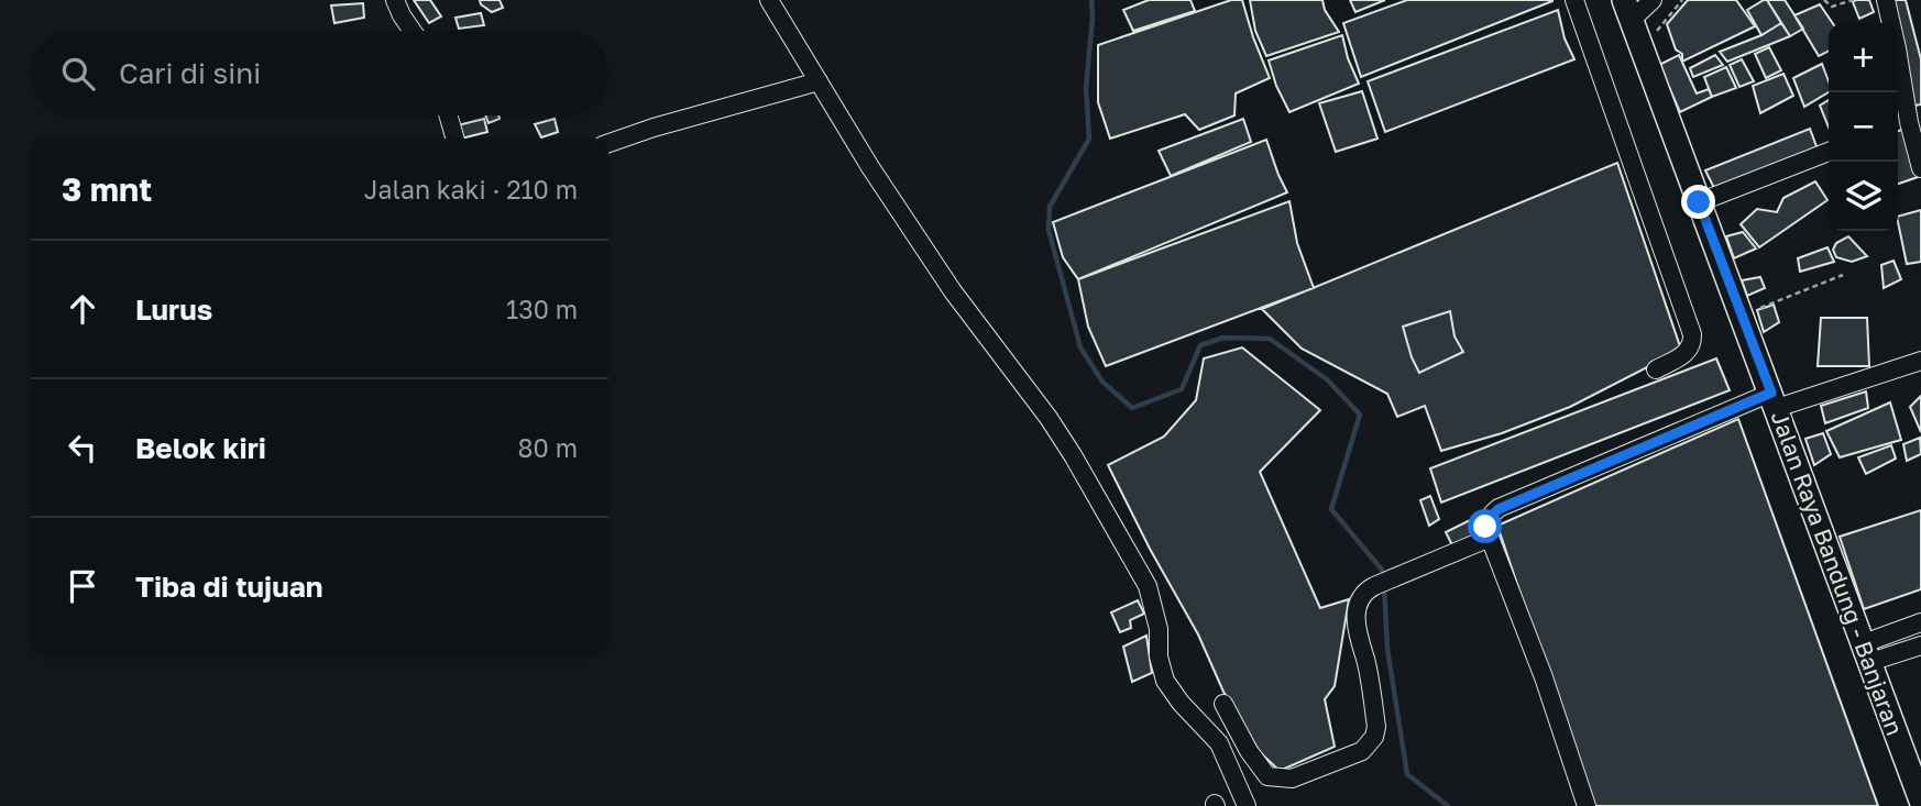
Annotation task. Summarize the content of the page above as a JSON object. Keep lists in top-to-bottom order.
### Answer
{
  "streets": {
    "main road": ["Jalan Raya Bandung - Banjaran"]
  },
  "page": {
    "map_buttons": ["+", "−"],
    "search": "Cari di sini",
    "heading": ["3 mnt", "Jalan kaki · 210 m"],
    "list": [
      ["Lurus", "130 m"],
      ["Belok kiri", "80 m"],
      "Tiba di tujuan"
    ]
  }
}
